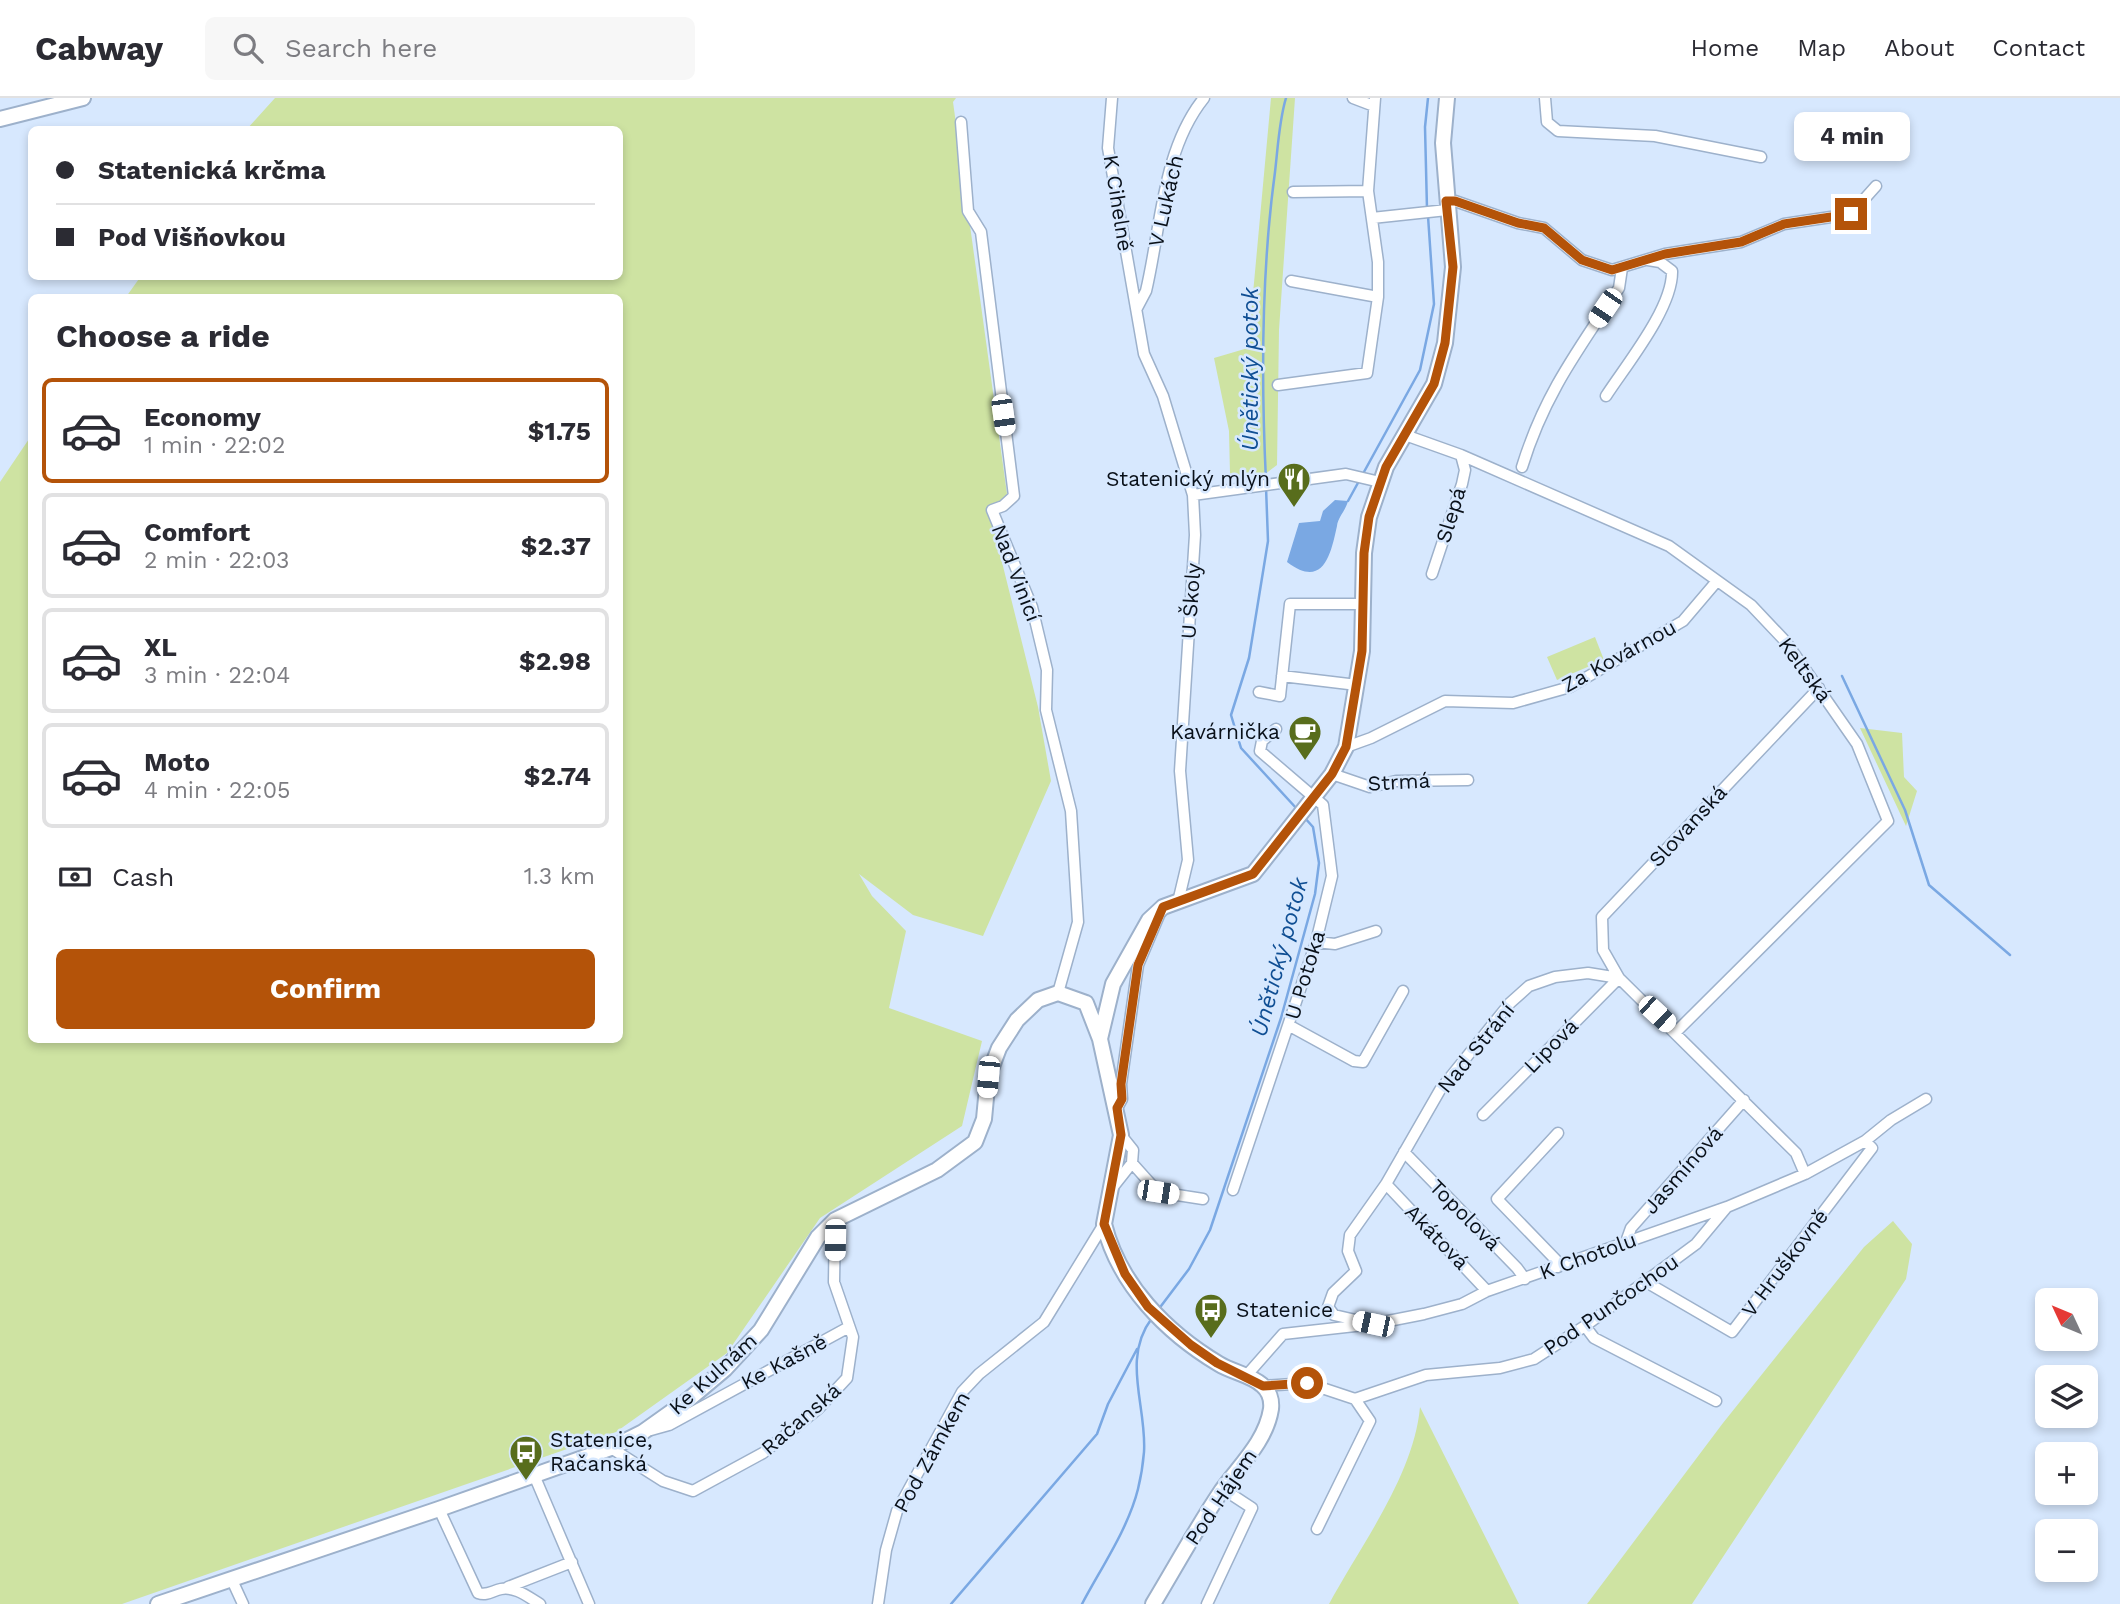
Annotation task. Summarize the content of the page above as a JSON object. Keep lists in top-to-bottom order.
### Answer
{
  "streets": {
    "street": [
      "V Lukách",
      "K Cihelně",
      "Slepá",
      "Nad Vinicí",
      "U Školy",
      "Za Kovárnou",
      "Keltská",
      "Strmá",
      "Slovanská",
      "U Potoka",
      "Lipová",
      "Nad Strání",
      "Jasmínová",
      "Topolová",
      "Akátová",
      "K Chotolu",
      "V Hruškovně",
      "Pod Punčochou",
      "Ke Kašně",
      "Ke Kulnám",
      "Račanská",
      "Pod Zámkem",
      "Pod Hájem"
    ]
  },
  "crossings": [
    ["V Lukách", "K Cihelně"],
    ["V Lukách", "U Školy"],
    ["K Cihelně", "U Školy"],
    ["Slepá", "Keltská"],
    ["Nad Vinicí", "Ke Kulnám"],
    ["Za Kovárnou", "Keltská"],
    ["Keltská", "Slovanská"],
    ["Slovanská", "Lipová"],
    ["Slovanská", "Nad Strání"],
    ["Lipová", "Nad Strání"],
    ["Nad Strání", "Topolová"],
    ["Nad Strání", "Akátová"],
    ["Nad Strání", "K Chotolu"],
    ["Jasmínová", "K Chotolu"],
    ["Topolová", "K Chotolu"],
    ["Akátová", "K Chotolu"],
    ["K Chotolu", "V Hruškovně"],
    ["K Chotolu", "Pod Punčochou"],
    ["V Hruškovně", "Pod Punčochou"],
    ["Ke Kašně", "Ke Kulnám"],
    ["Ke Kašně", "Račanská"],
    ["Ke Kulnám", "Račanská"]
  ],
  "water": ["Únětický potok"],
  "places": {
    "restaurant": ["Statenický mlýn"],
    "cafe": ["Kavárnička"],
    "bus stop": ["Statenice", "Statenice, Račanská"]
  },
  "north": "top left",
  "page": {
    "header": "Cabway",
    "search": "Search here",
    "nav": [
      "Home",
      "Map",
      "About",
      "Contact"
    ],
    "bubble": "4 min",
    "banner": ["Statenická krčma", "Pod Višňovkou"],
    "heading": "Choose a ride",
    "list": [
      {
        "name": "Economy",
        "note": "1 min · 22:02",
        "value": "$1.75"
      },
      {
        "name": "Comfort",
        "note": "2 min · 22:03",
        "value": "$2.37"
      },
      {
        "name": "XL",
        "note": "3 min · 22:04",
        "value": "$2.98"
      },
      {
        "name": "Moto",
        "note": "4 min · 22:05",
        "value": "$2.74"
      }
    ],
    "pay": ["Cash", "1.3 km"],
    "buttons": "Confirm",
    "map_buttons": ["+", "−"]
  }
}
